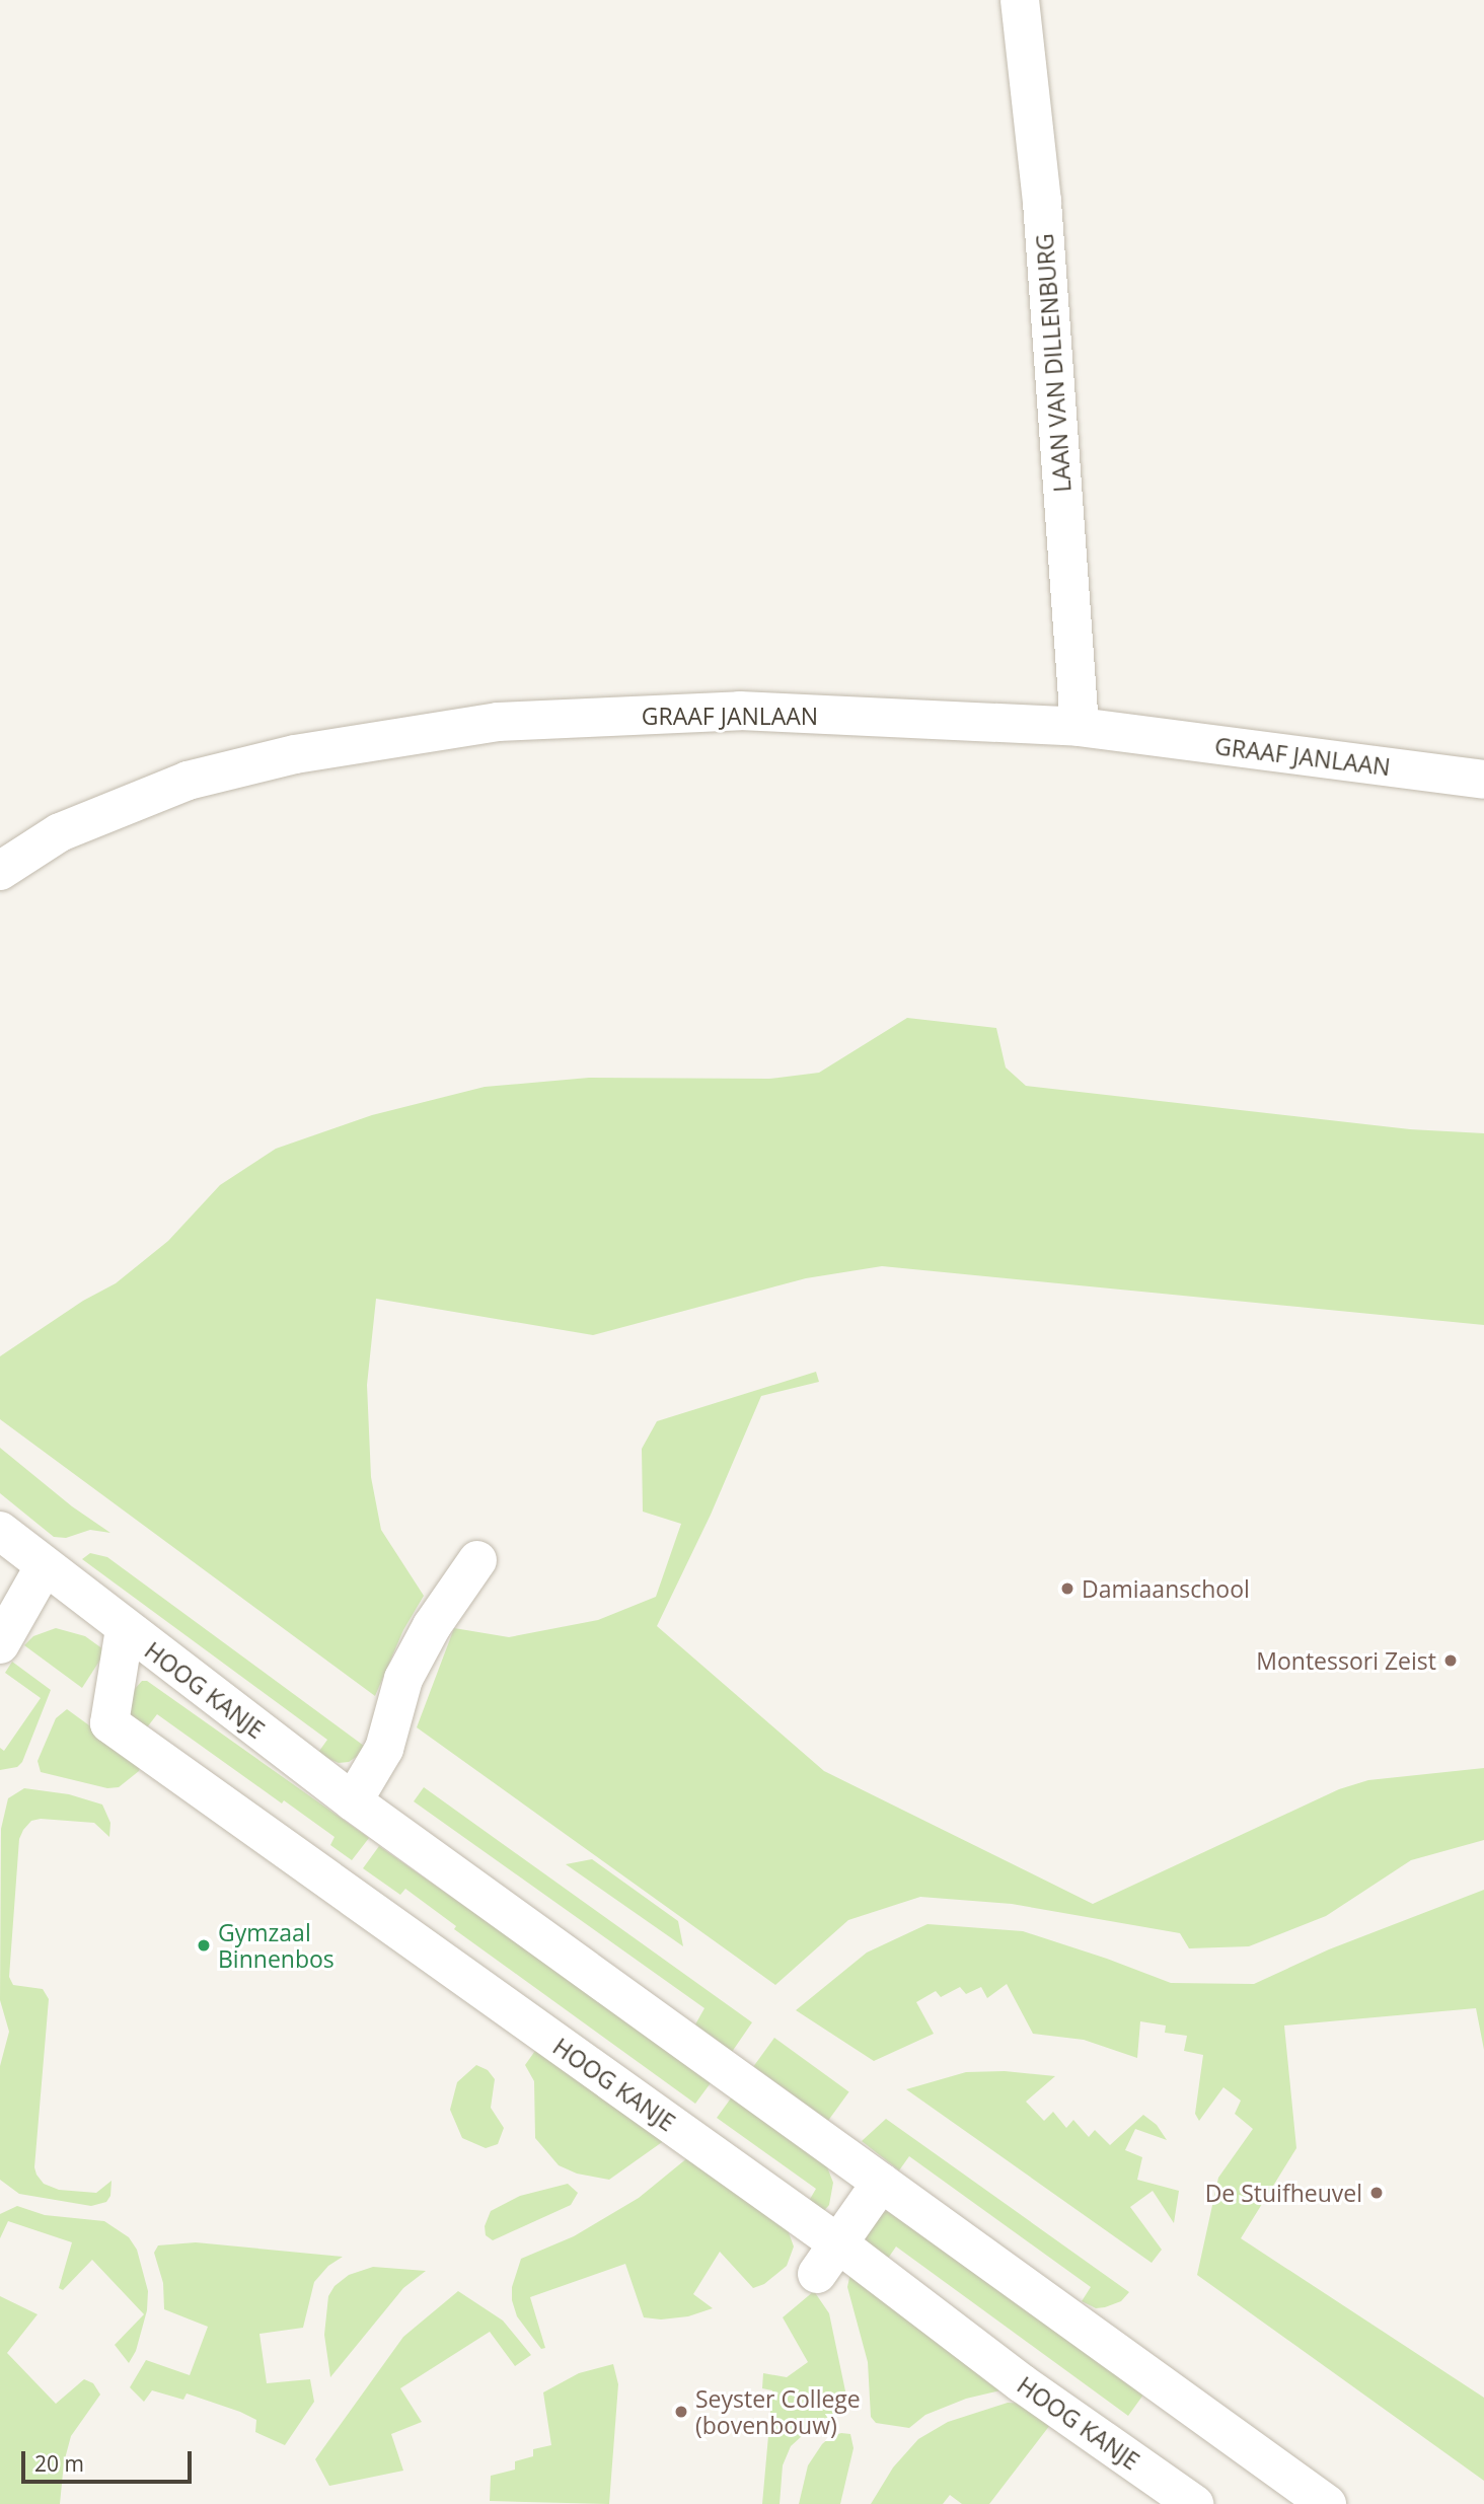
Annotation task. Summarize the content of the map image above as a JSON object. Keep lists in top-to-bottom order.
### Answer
{
  "streets": {
    "street": ["LAAN VAN DILLENBURG", "GRAAF JANLAAN", "HOOG KANJE"]
  },
  "crossings": [
    ["LAAN VAN DILLENBURG", "GRAAF JANLAAN"]
  ],
  "places": [
    "Damiaanschool",
    "Montessori Zeist",
    "Gymzaal Binnenbos",
    "De Stuifheuvel",
    "Seyster College (bovenbouw)"
  ],
  "scale_bar": "20 m"
}
